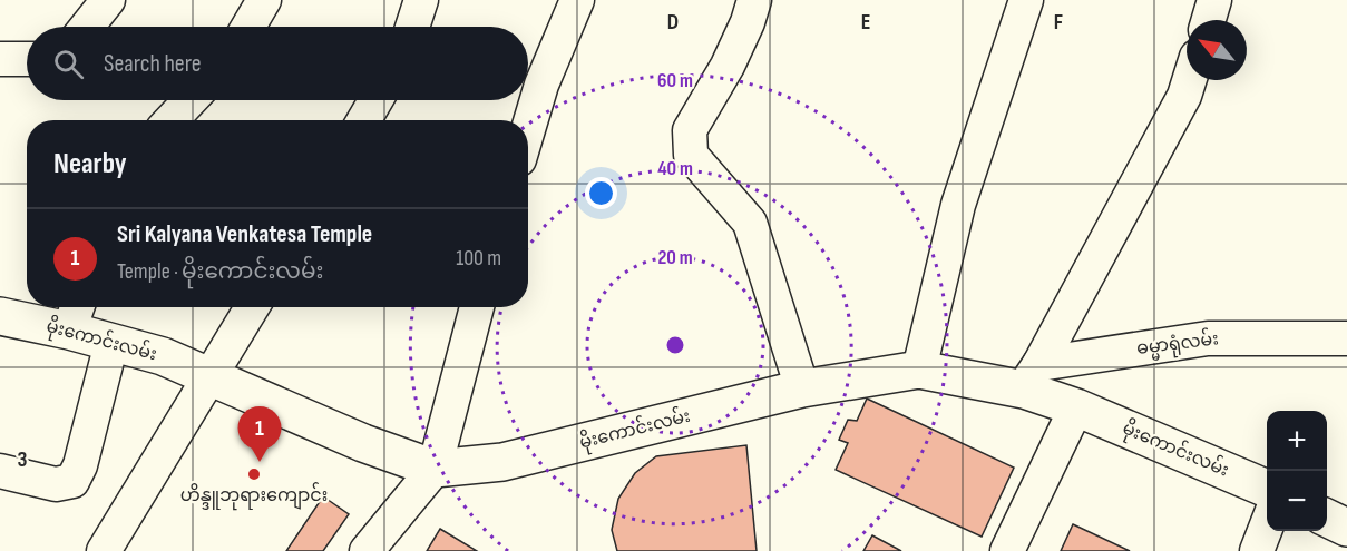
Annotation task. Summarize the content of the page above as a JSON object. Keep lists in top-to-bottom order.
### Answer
{
  "streets": {
    "main road": ["မိုးကောင်းလမ်း"],
    "street": ["ဓမ္မာရုံလမ်း"]
  },
  "crossings": [
    ["မိုးကောင်းလမ်း", "ဓမ္မာရုံလမ်း"]
  ],
  "places": ["ဟိန္ဒူဘုရားကျောင်း"],
  "north": "top left",
  "page": {
    "search": "Search here",
    "heading": "Nearby",
    "list": [
      {
        "mark": "1",
        "name": "Sri Kalyana Venkatesa Temple",
        "note": "Temple · မိုးကောင်းလမ်း",
        "value": "100 m"
      }
    ],
    "pins": "1",
    "map_buttons": ["+", "−"]
  },
  "grid": {
    "columns": ["D", "E", "F"],
    "rows": ["3"]
  },
  "rings": ["60 m", "40 m", "20 m"]
}
